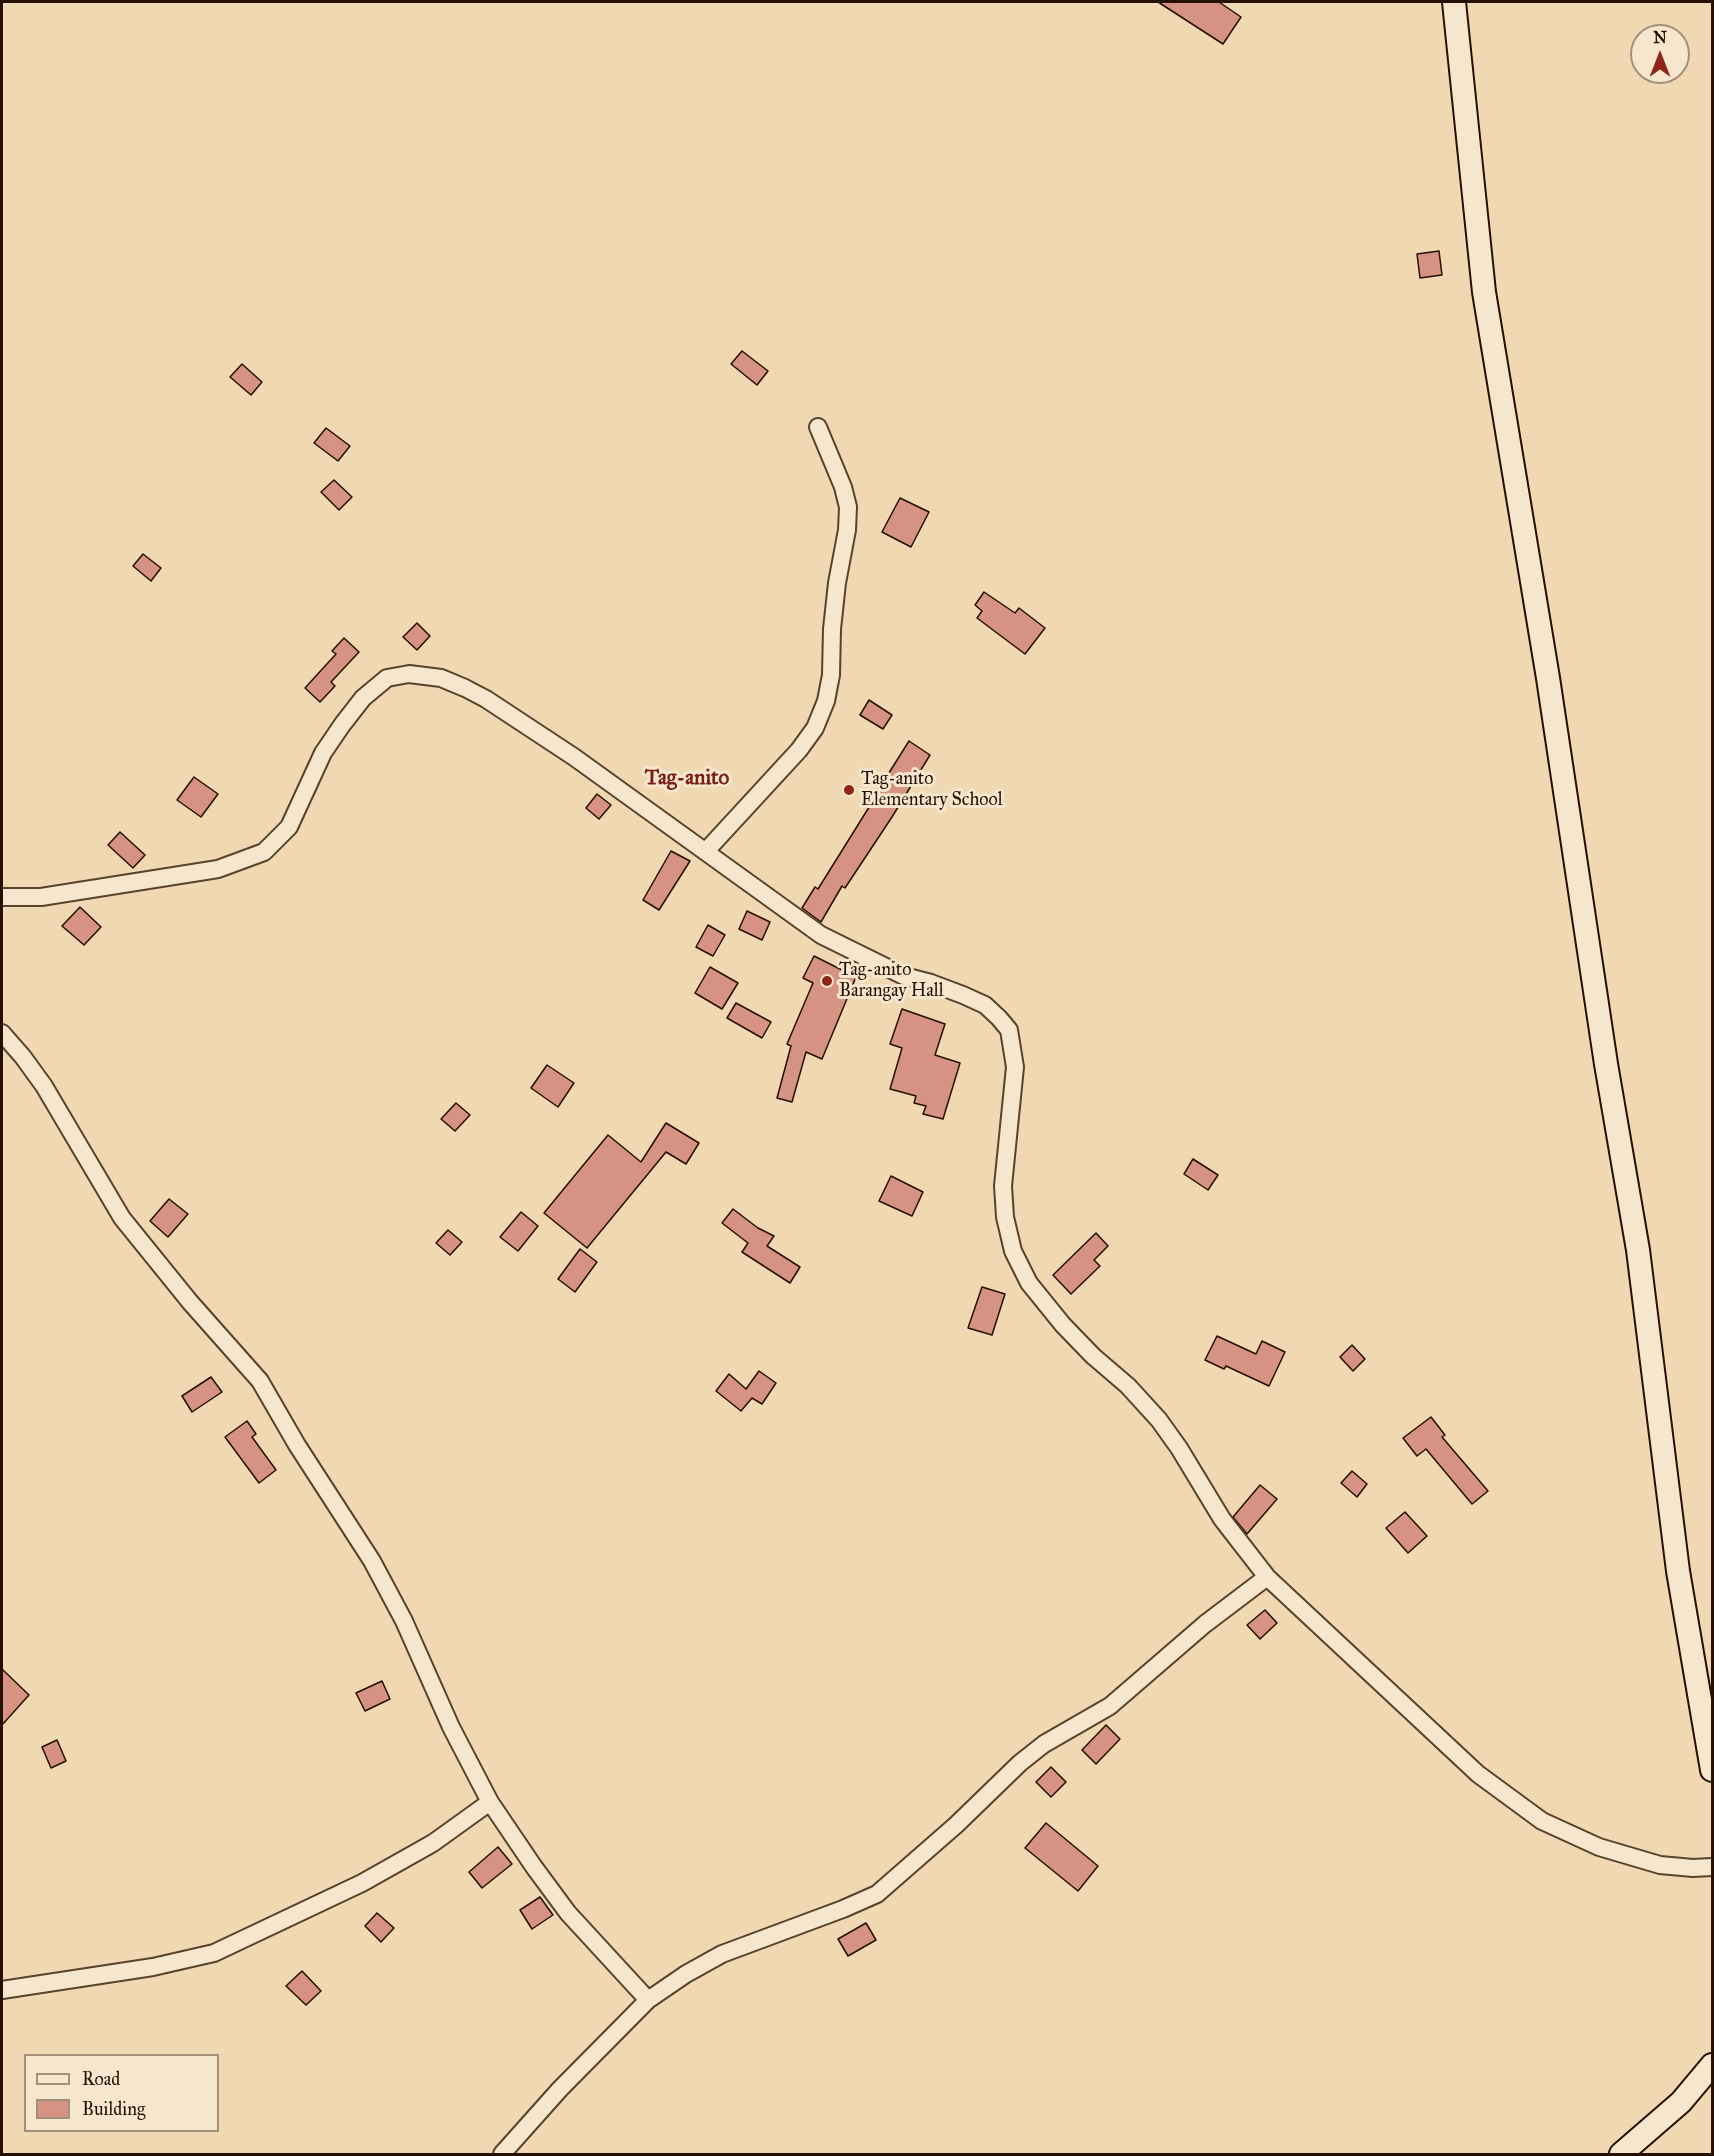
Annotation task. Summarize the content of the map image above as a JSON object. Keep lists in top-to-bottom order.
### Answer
{
  "districts": ["Tag-anito"],
  "places": ["Tag-anito Elementary School", "Tag-anito Barangay Hall"],
  "legend": ["Road", "Building"],
  "north": "top"
}
